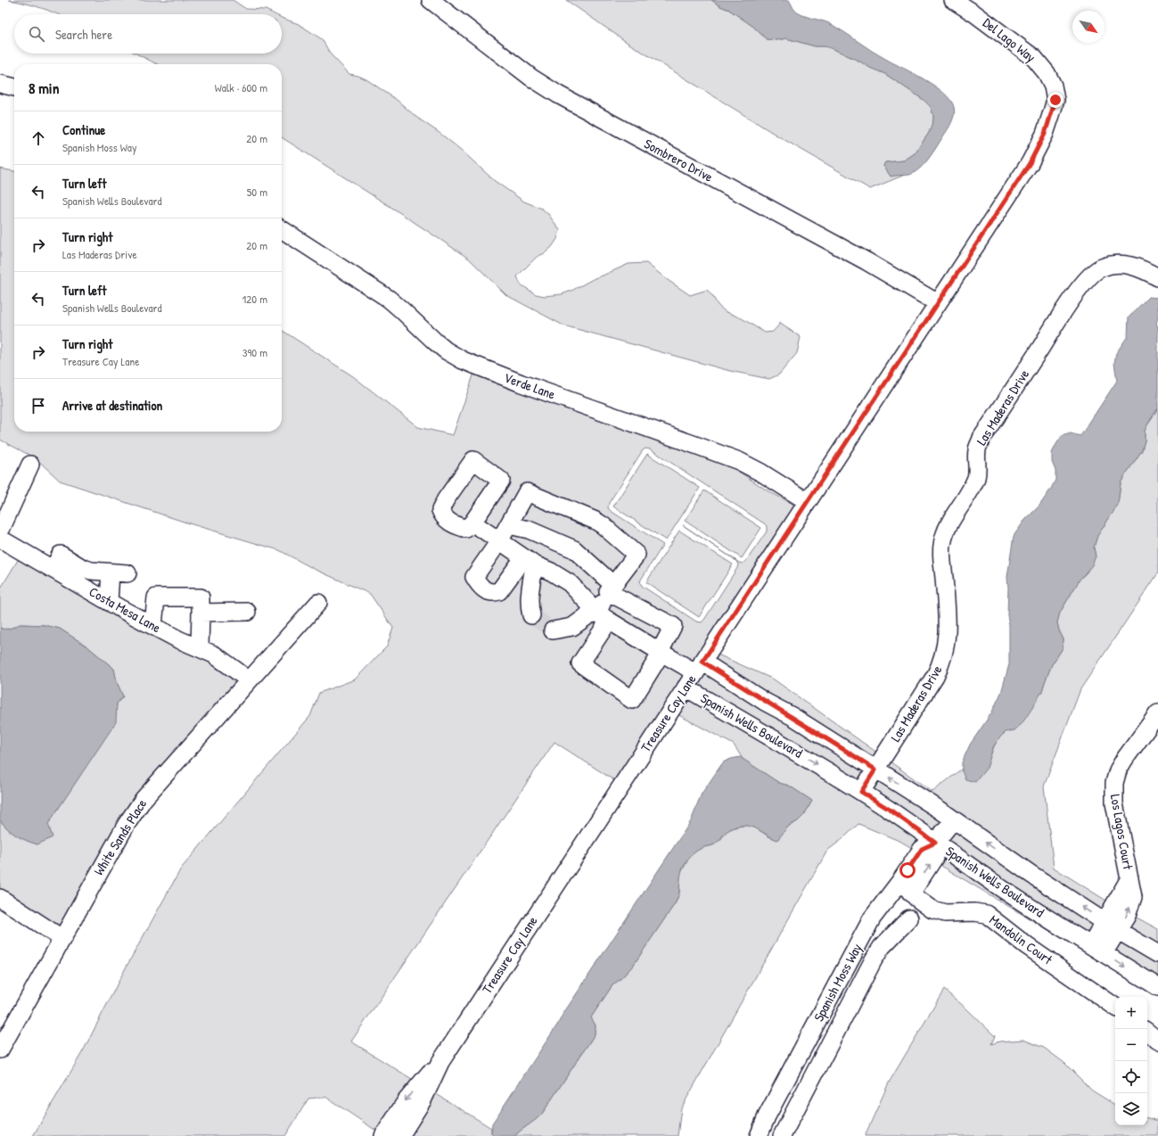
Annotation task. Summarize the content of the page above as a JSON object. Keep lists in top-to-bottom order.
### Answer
{
  "streets": {
    "street": [
      "Del Lago Way",
      "Sombrero Drive",
      "Verde Lane",
      "Las Maderas Drive",
      "Costa Mesa Lane",
      "Treasure Cay Lane",
      "Spanish Wells Boulevard",
      "Los Lagos Court",
      "White Sands Place",
      "Mandolin Court",
      "Spanish Moss Way"
    ]
  },
  "crossings": [
    ["Del Lago Way", "Treasure Cay Lane"],
    ["Sombrero Drive", "Treasure Cay Lane"],
    ["Verde Lane", "Treasure Cay Lane"],
    ["Las Maderas Drive", "Spanish Wells Boulevard"],
    ["Costa Mesa Lane", "White Sands Place"],
    ["Treasure Cay Lane", "Spanish Wells Boulevard"],
    ["Spanish Wells Boulevard", "Los Lagos Court"],
    ["Spanish Wells Boulevard", "Spanish Moss Way"],
    ["Mandolin Court", "Spanish Moss Way"]
  ],
  "north": "bottom right",
  "page": {
    "search": "Search here",
    "heading": ["8 min", "Walk · 600 m"],
    "list": [
      ["Continue", "Spanish Moss Way", "20 m"],
      ["Turn left", "Spanish Wells Boulevard", "50 m"],
      ["Turn right", "Las Maderas Drive", "20 m"],
      ["Turn left", "Spanish Wells Boulevard", "120 m"],
      ["Turn right", "Treasure Cay Lane", "390 m"],
      "Arrive at destination"
    ],
    "map_buttons": ["+", "−"]
  }
}
